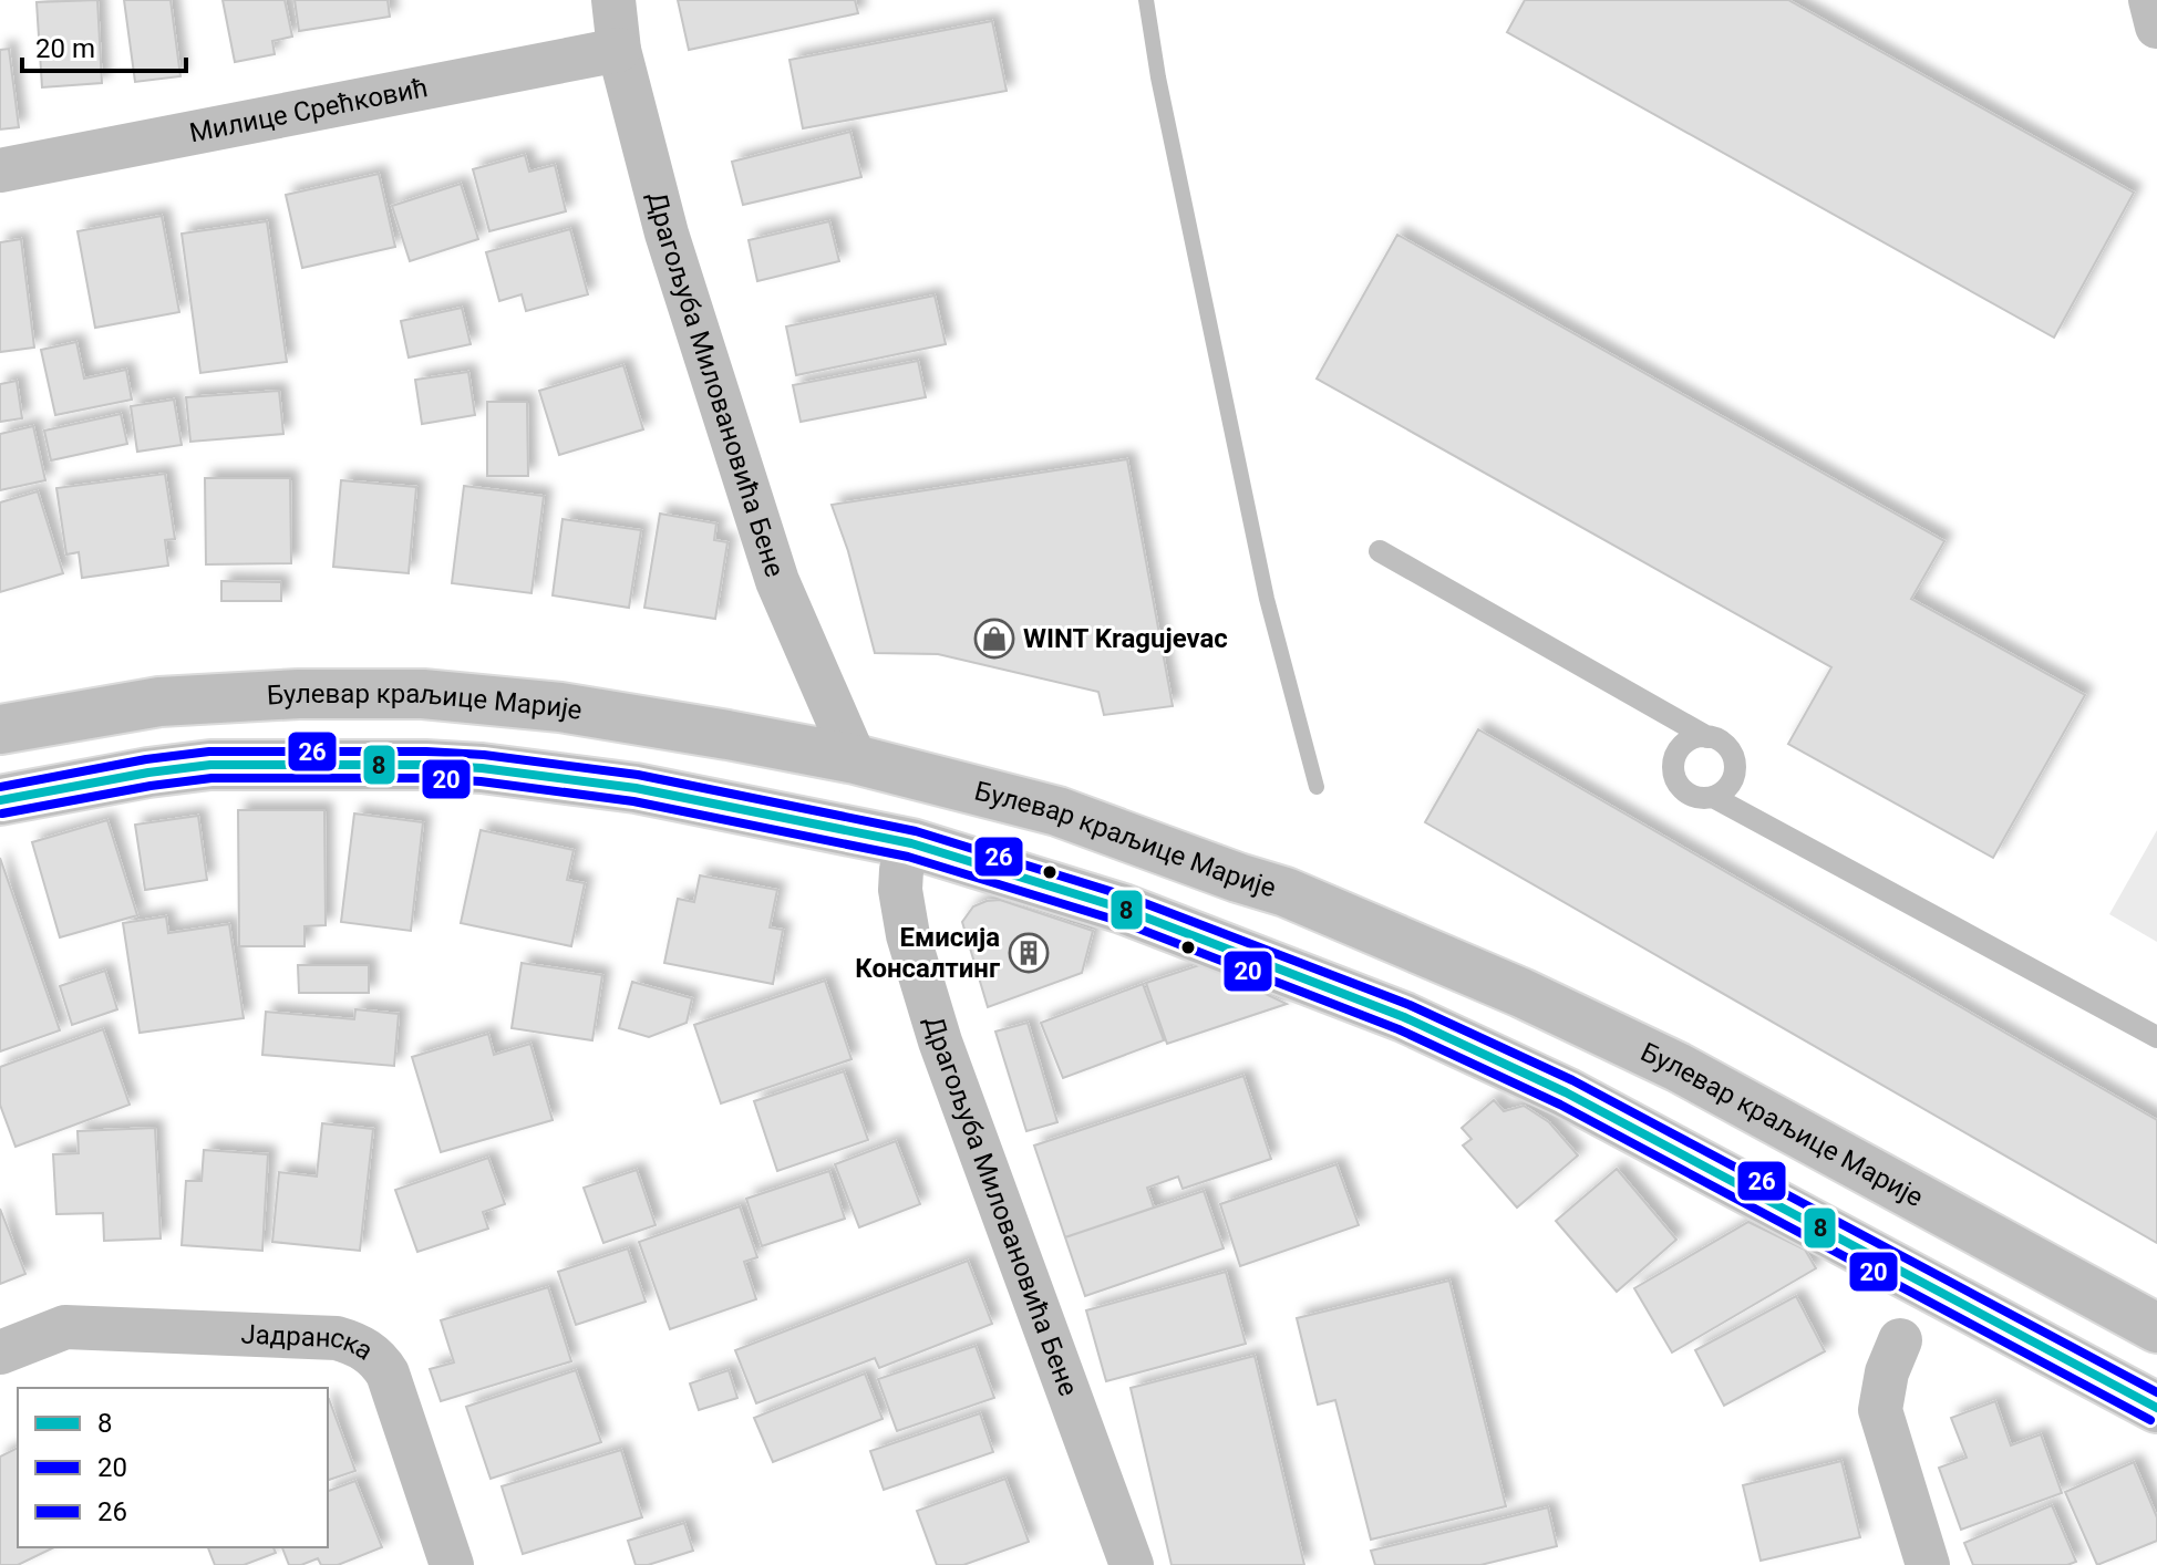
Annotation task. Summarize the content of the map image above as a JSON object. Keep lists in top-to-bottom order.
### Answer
{
  "streets": {
    "main road": ["Булевар краљице Марије"],
    "street": ["Милице Срећковић", "Драгољуба Миловановића Бене", "Јадранска"]
  },
  "crossings": [
    ["Милице Срећковић", "Драгољуба Миловановића Бене"],
    ["Драгољуба Миловановића Бене", "Булевар краљице Марије"]
  ],
  "places": {
    "shop": ["WINT Kragujevac"],
    "building": ["Емисија Консалтинг"]
  },
  "lines": ["transit line 26", "transit line 8", "transit line 20"],
  "legend": ["8", "20", "26"],
  "scale_bar": "20 m"
}
